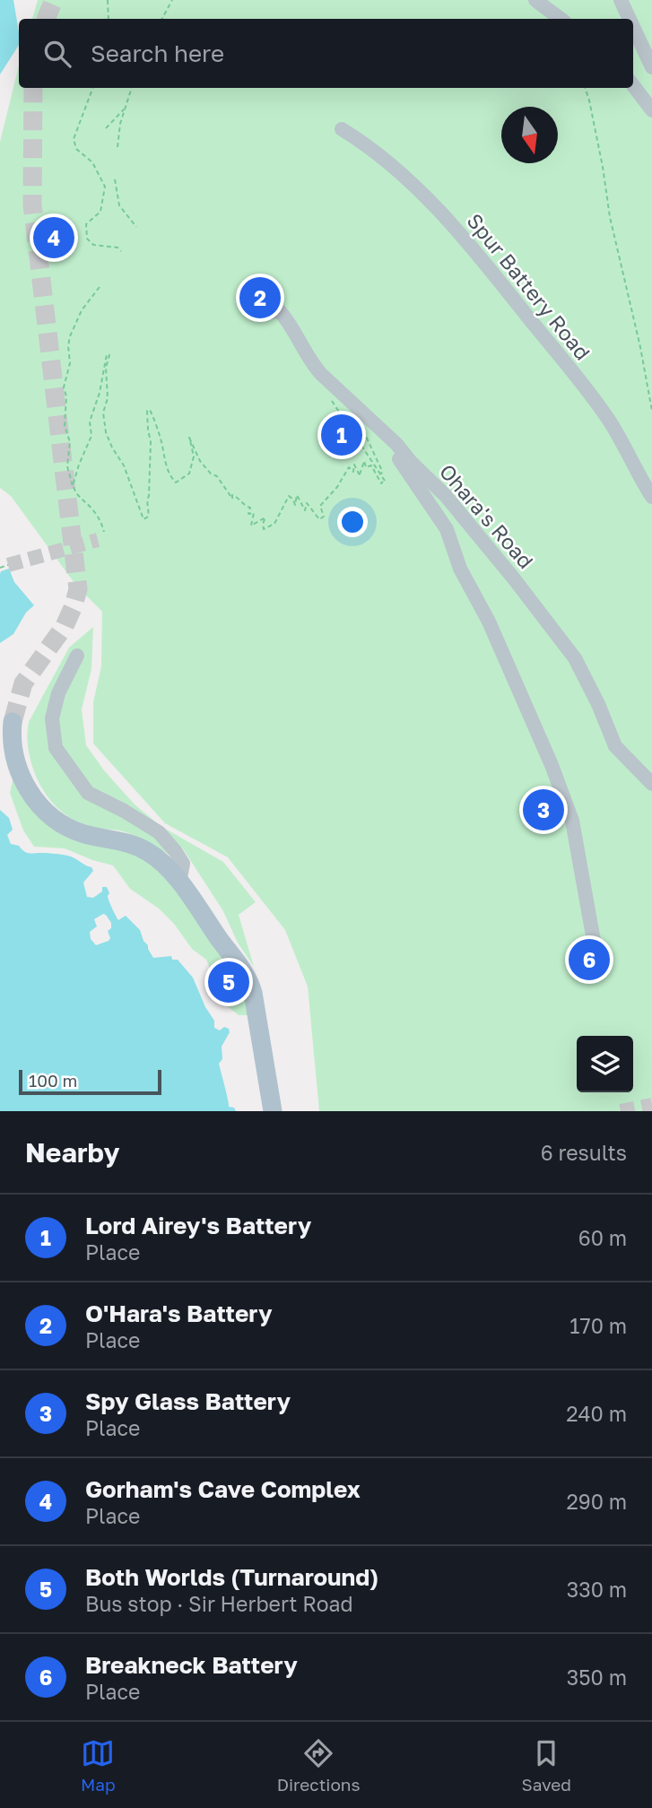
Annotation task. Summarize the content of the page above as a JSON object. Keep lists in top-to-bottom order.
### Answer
{
  "streets": {
    "street": ["Spur Battery Road", "Ohara's Road"]
  },
  "scale_bar": "100 m",
  "north": "bottom",
  "page": {
    "search": "Search here",
    "pins": [
      "4",
      "2",
      "1",
      "3",
      "6",
      "5"
    ],
    "scale": "100 m",
    "heading": ["Nearby", "6 results"],
    "list": [
      {
        "mark": "1",
        "name": "Lord Airey's Battery",
        "note": "Place",
        "value": "60 m"
      },
      {
        "mark": "2",
        "name": "O'Hara's Battery",
        "note": "Place",
        "value": "170 m"
      },
      {
        "mark": "3",
        "name": "Spy Glass Battery",
        "note": "Place",
        "value": "240 m"
      },
      {
        "mark": "4",
        "name": "Gorham's Cave Complex",
        "note": "Place",
        "value": "290 m"
      },
      {
        "mark": "5",
        "name": "Both Worlds (Turnaround)",
        "note": "Bus stop · Sir Herbert Road",
        "value": "330 m"
      },
      {
        "mark": "6",
        "name": "Breakneck Battery",
        "note": "Place",
        "value": "350 m"
      }
    ],
    "nav": ["Map", "Directions", "Saved"]
  }
}
